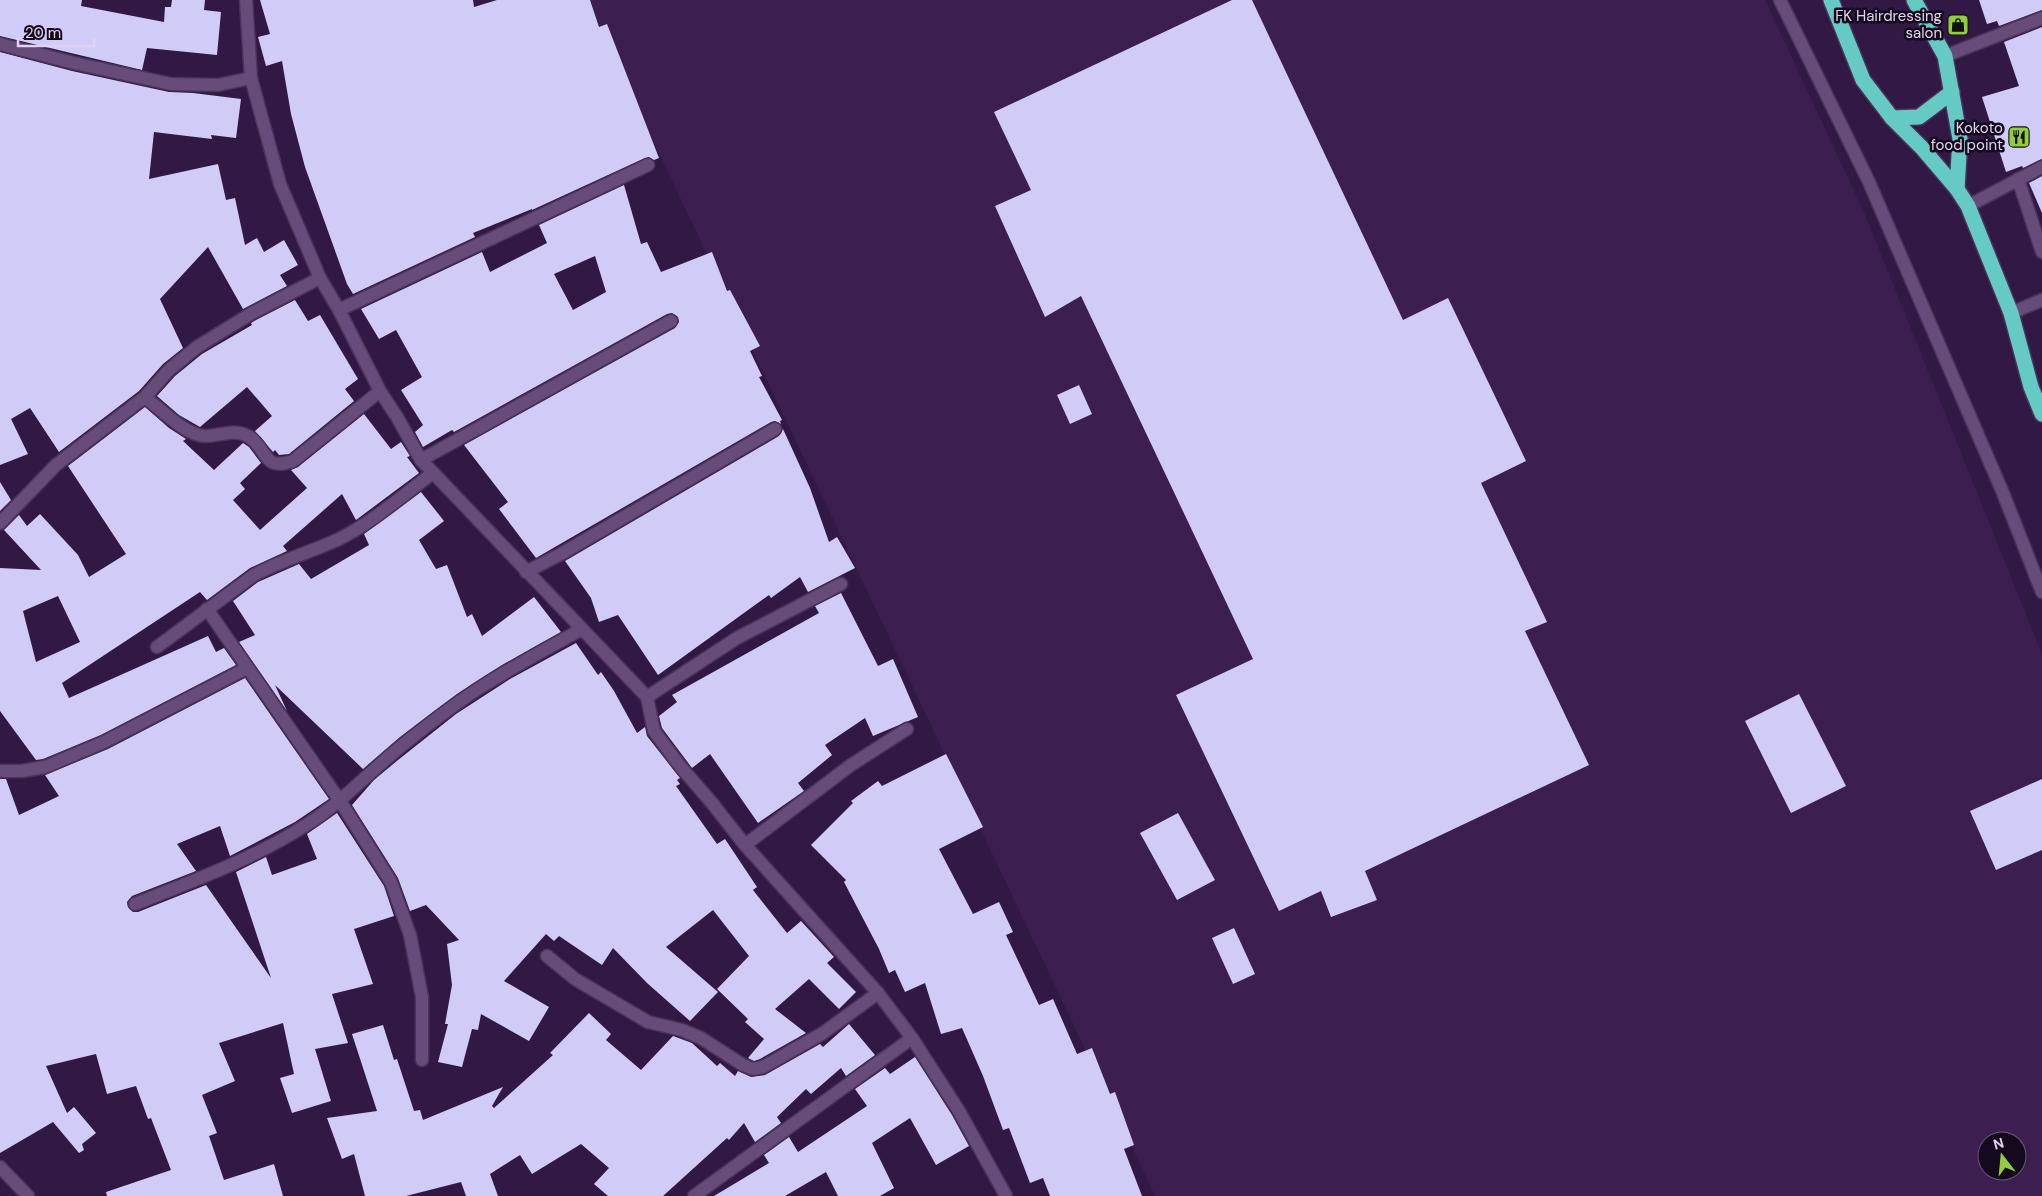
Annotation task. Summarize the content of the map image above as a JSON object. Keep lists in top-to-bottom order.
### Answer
{
  "places": {
    "shop": ["FK Hairdressing salon"],
    "restaurant": ["Kokoto food point"]
  },
  "scale_bar": "20 m",
  "north": "top"
}
